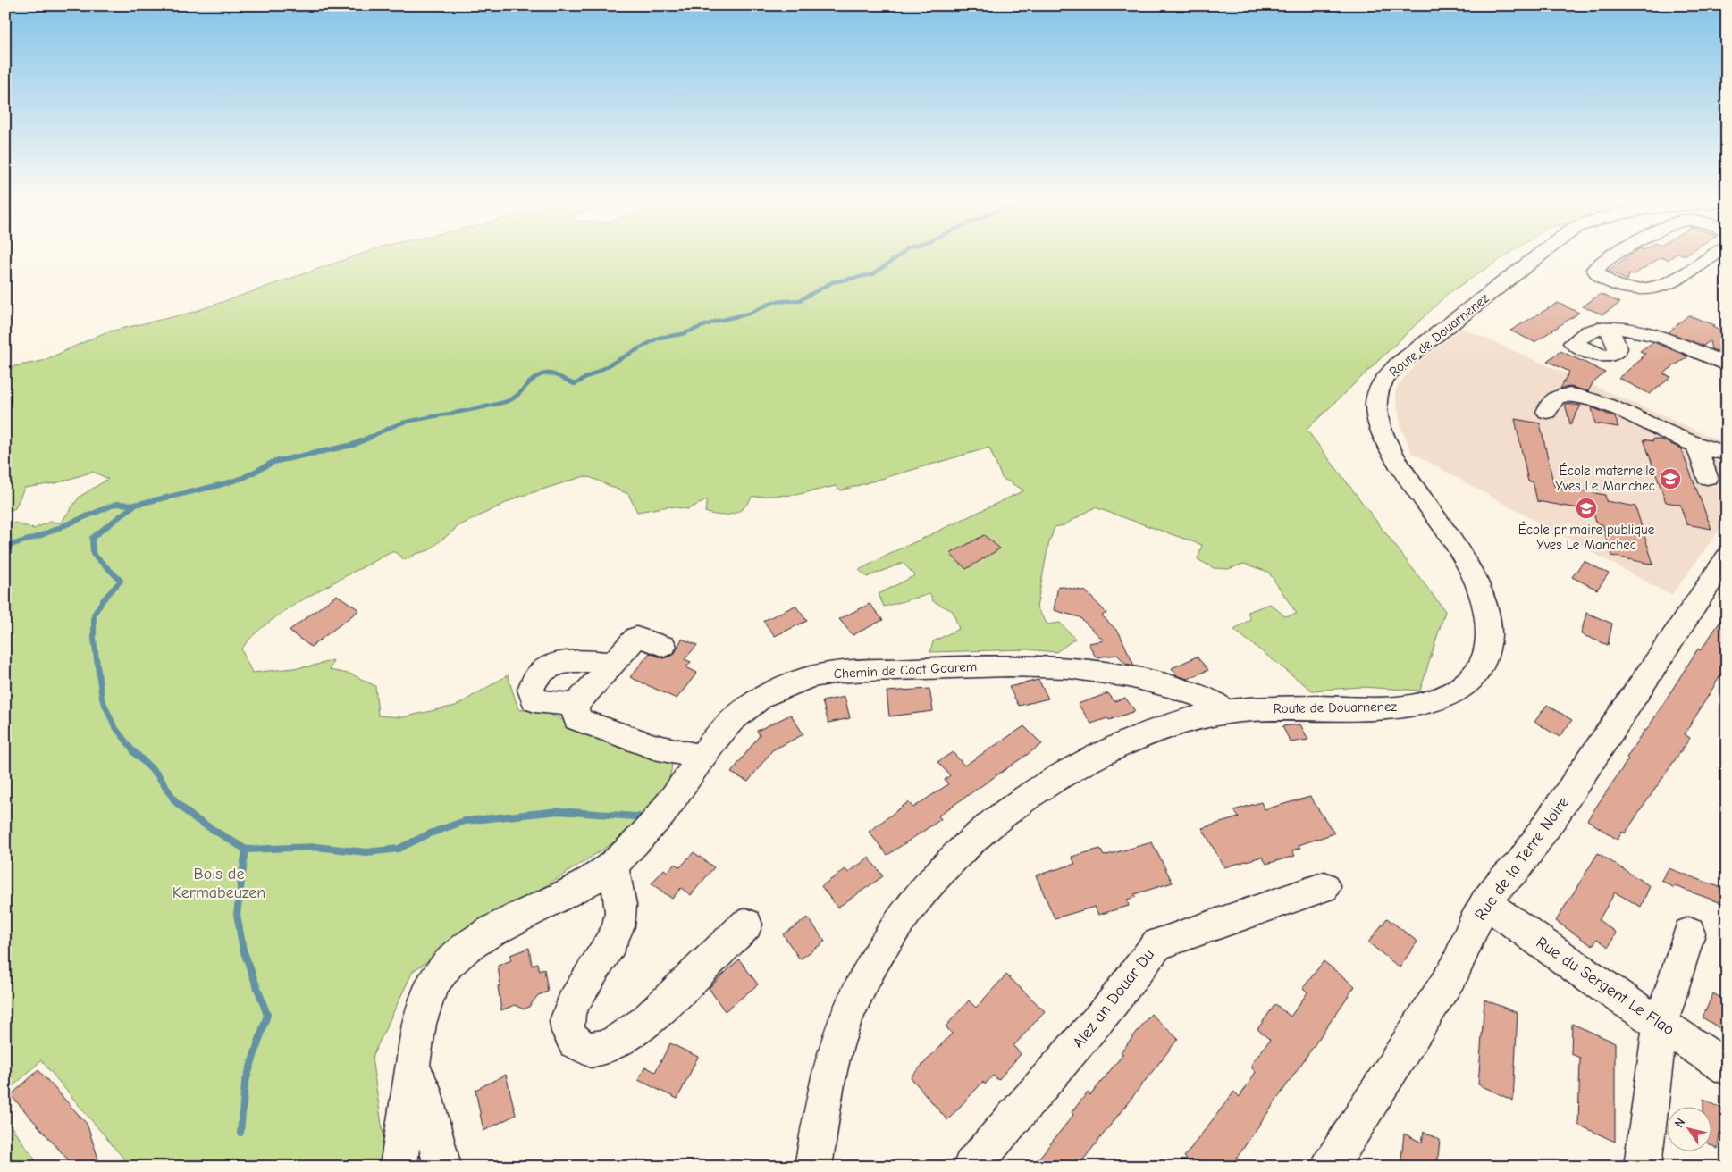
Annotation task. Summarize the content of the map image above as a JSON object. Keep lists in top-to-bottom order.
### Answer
{
  "streets": {
    "street": [
      "Route de Douarnenez",
      "Chemin de Coat Goarem",
      "Rue de la Terre Noire",
      "Rue du Sergent Le Flao",
      "Alez an Douar Du"
    ]
  },
  "crossings": [
    ["Route de Douarnenez", "Chemin de Coat Goarem"],
    ["Rue de la Terre Noire", "Rue du Sergent Le Flao"]
  ],
  "parks": ["Bois de Kermabeuzen"],
  "places": {
    "school or university": ["École maternelle Yves Le Manchec", "École primaire publique Yves Le Manchec"]
  },
  "north": "top left"
}
